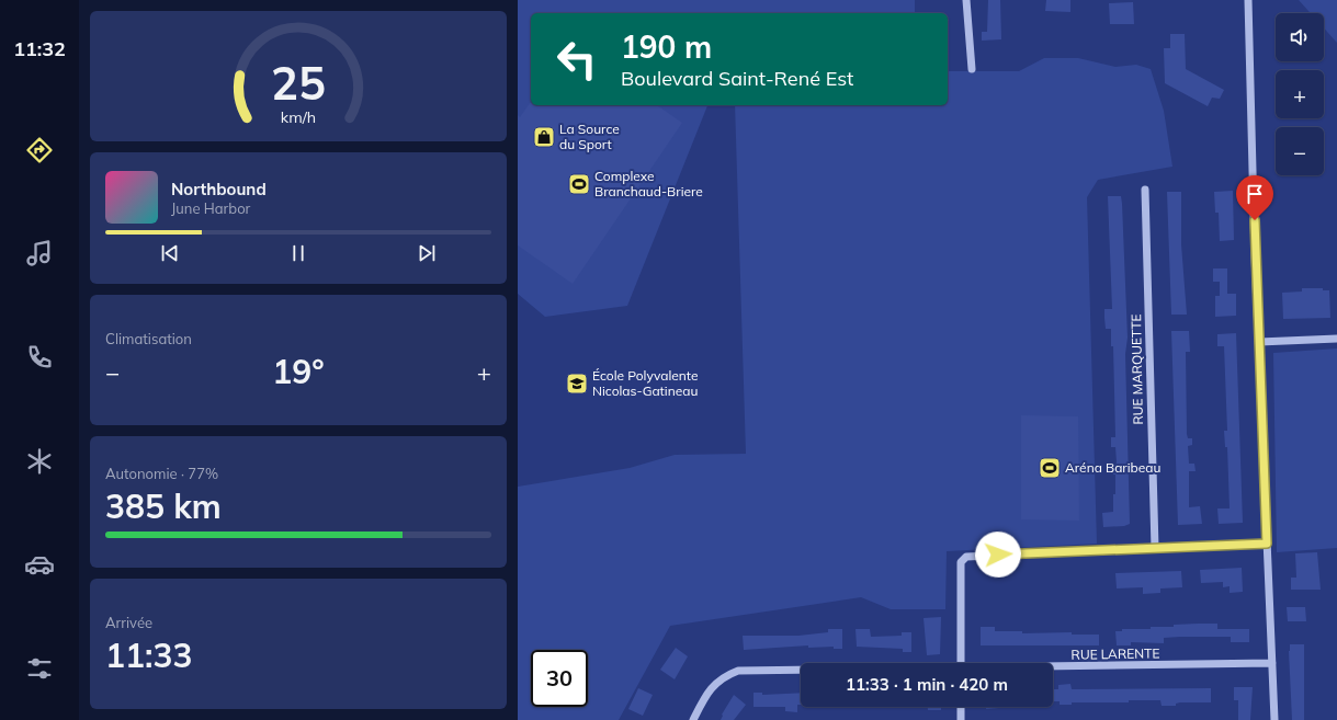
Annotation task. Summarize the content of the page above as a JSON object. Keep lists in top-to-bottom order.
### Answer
{
  "streets": {
    "street": ["RUE MARQUETTE", "RUE LARENTE"]
  },
  "places": {
    "shop": ["La Source du Sport"],
    "sports": ["Complexe Branchaud-Briere", "Aréna Baribeau"],
    "school or university": ["École Polyvalente Nicolas-Gatineau"]
  },
  "page": {
    "tabs": "11:32",
    "map_buttons": ["+", "−"],
    "turn": ["190 m", "Boulevard Saint-René Est"],
    "song": ["Northbound", "June Harbor"],
    "tile": [
      "Climatisation",
      ["Autonomie · 77%", "385 km"],
      ["Arrivée", "11:33"]
    ],
    "heat": ["−", "19°", "+"],
    "limit": "30",
    "trip": "11:33 · 1 min · 420 m",
    "gauge": ["25", "km/h"]
  }
}
